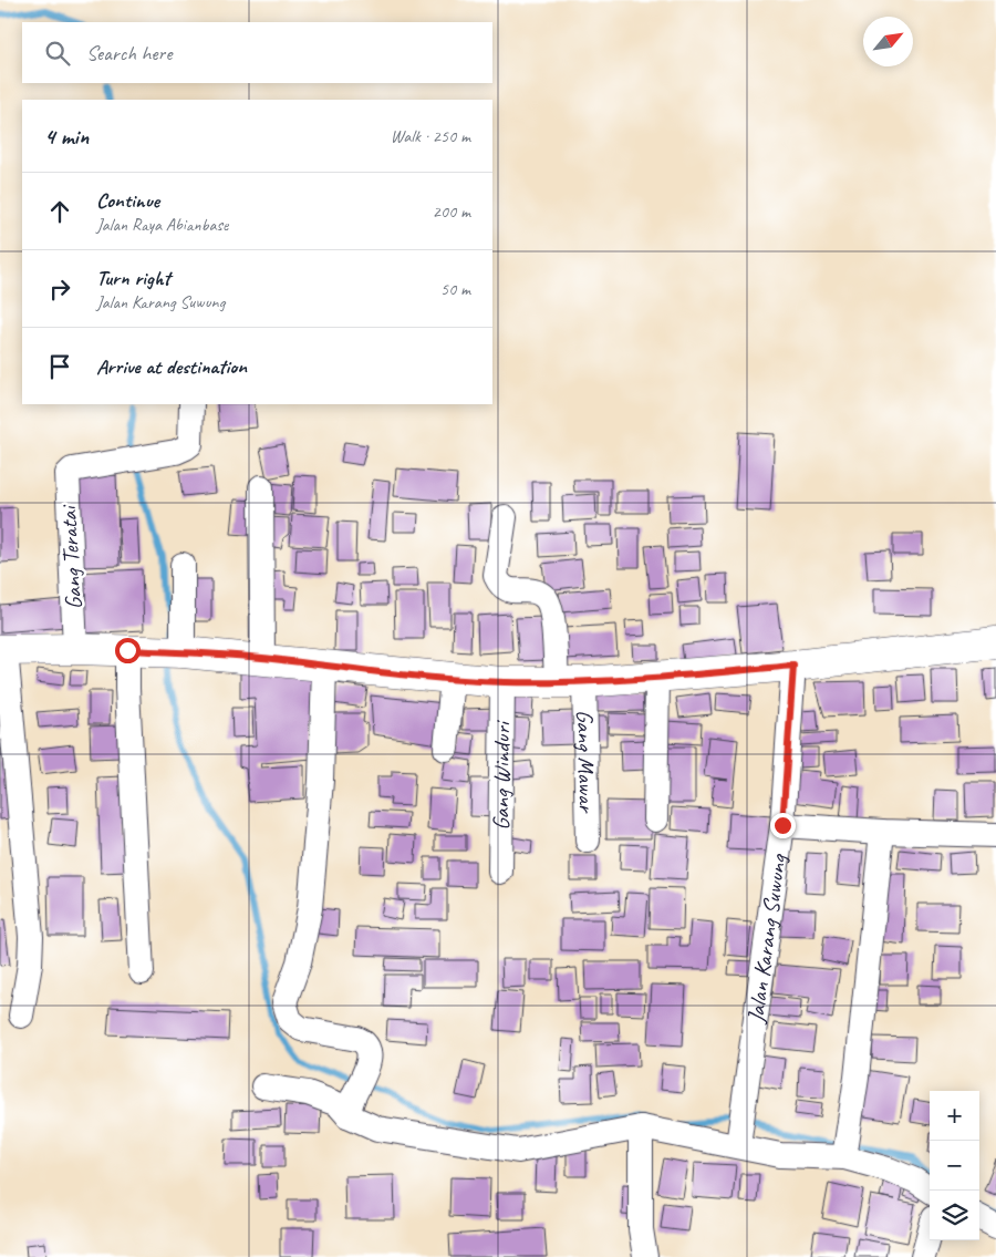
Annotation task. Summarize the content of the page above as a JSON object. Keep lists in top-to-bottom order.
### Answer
{
  "streets": {
    "street": [
      "Gang Teratai",
      "Gang Mawar",
      "Gang Winduri",
      "Jalan Karang Suwung"
    ]
  },
  "north": "top right",
  "page": {
    "search": "Search here",
    "heading": ["4 min", "Walk · 250 m"],
    "list": [
      ["Continue", "Jalan Raya Abianbase", "200 m"],
      ["Turn right", "Jalan Karang Suwung", "50 m"],
      "Arrive at destination"
    ],
    "map_buttons": ["+", "−"]
  }
}
